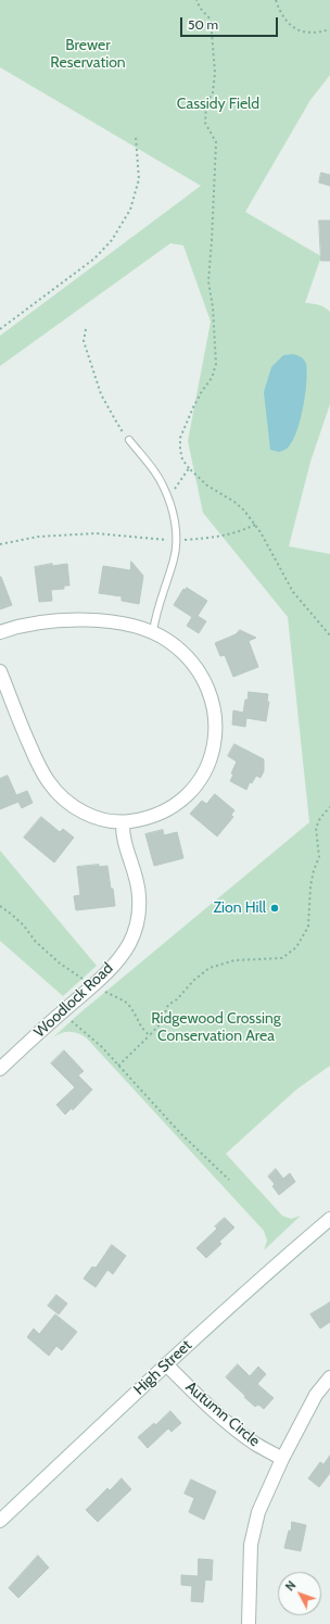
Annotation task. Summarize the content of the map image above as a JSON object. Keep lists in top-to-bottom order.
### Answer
{
  "streets": {
    "street": ["Woodlock Road", "High Street", "Autumn Circle"]
  },
  "crossings": [
    ["High Street", "Autumn Circle"]
  ],
  "parks": ["Brewer Reservation", "Cassidy Field", "Ridgewood Crossing Conservation Area"],
  "places": ["Zion Hill"],
  "scale_bar": "50 m",
  "north": "top left"
}
